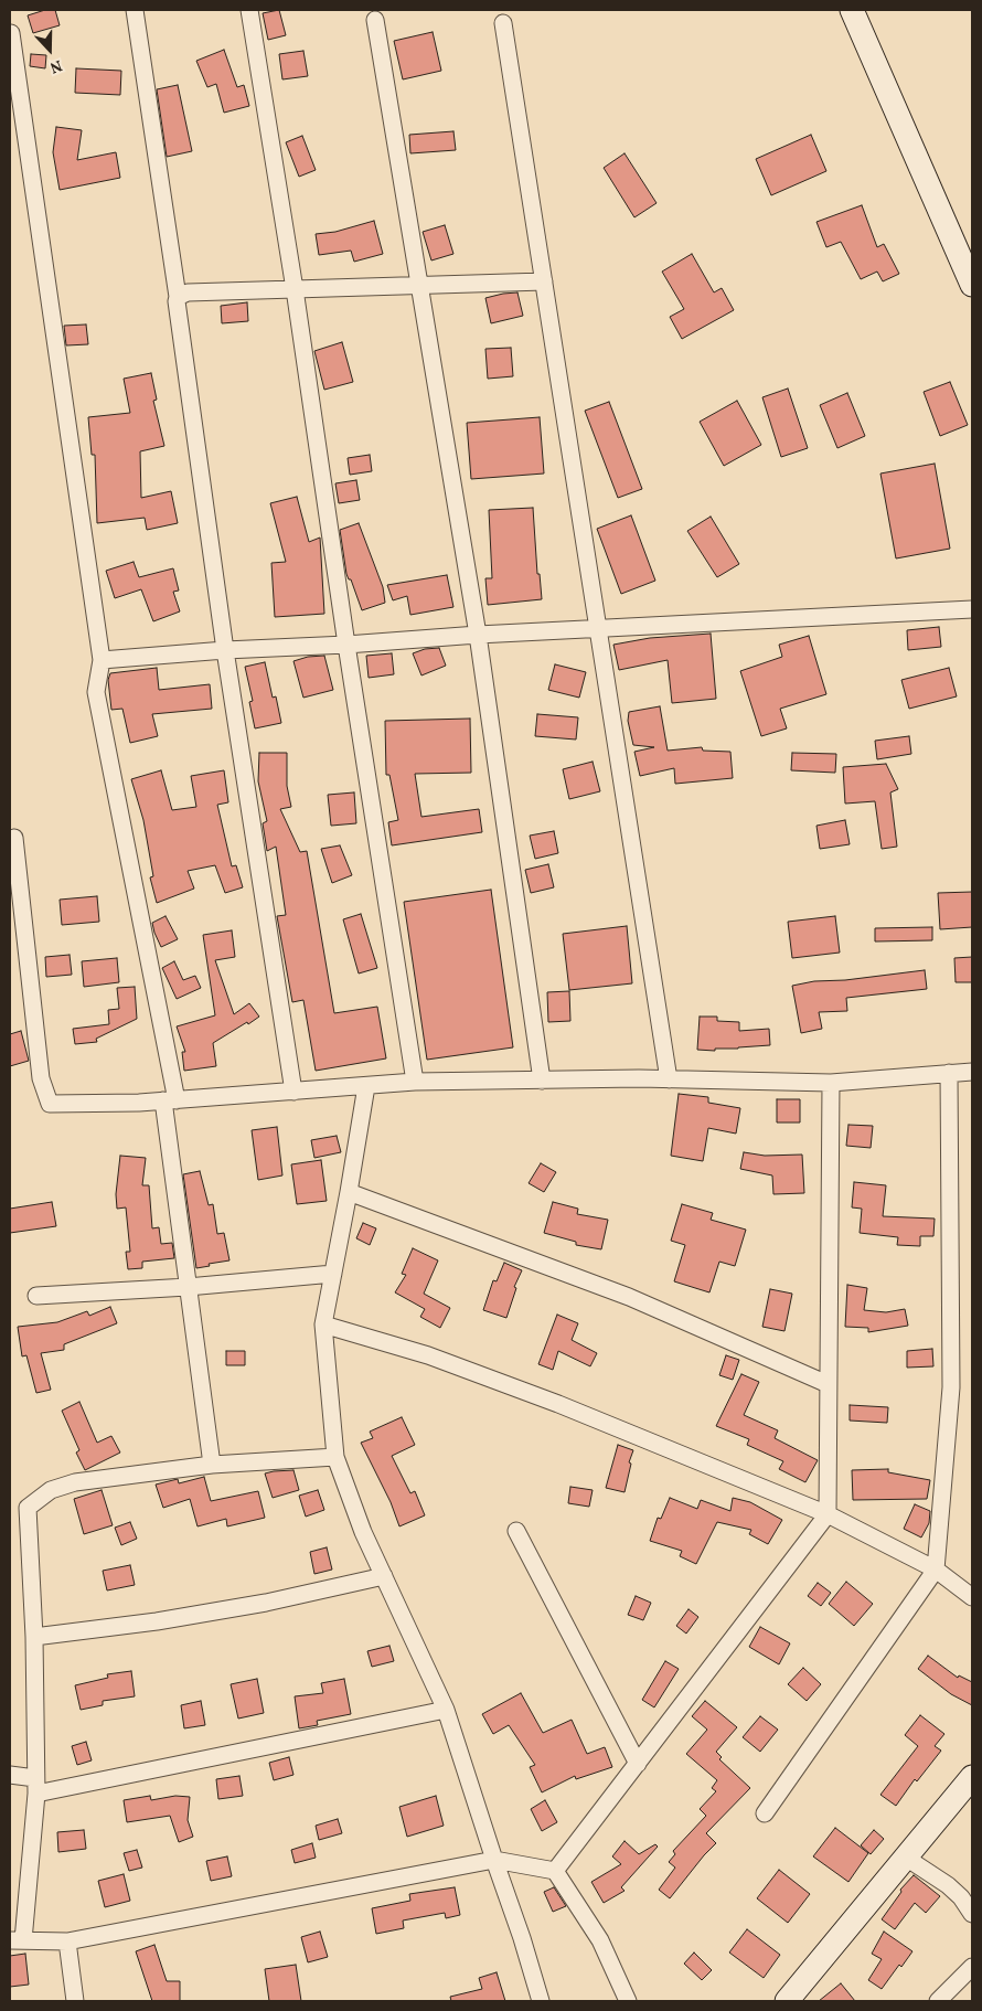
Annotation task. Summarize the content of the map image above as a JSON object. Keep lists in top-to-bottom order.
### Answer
{
  "north": "bottom"
}
